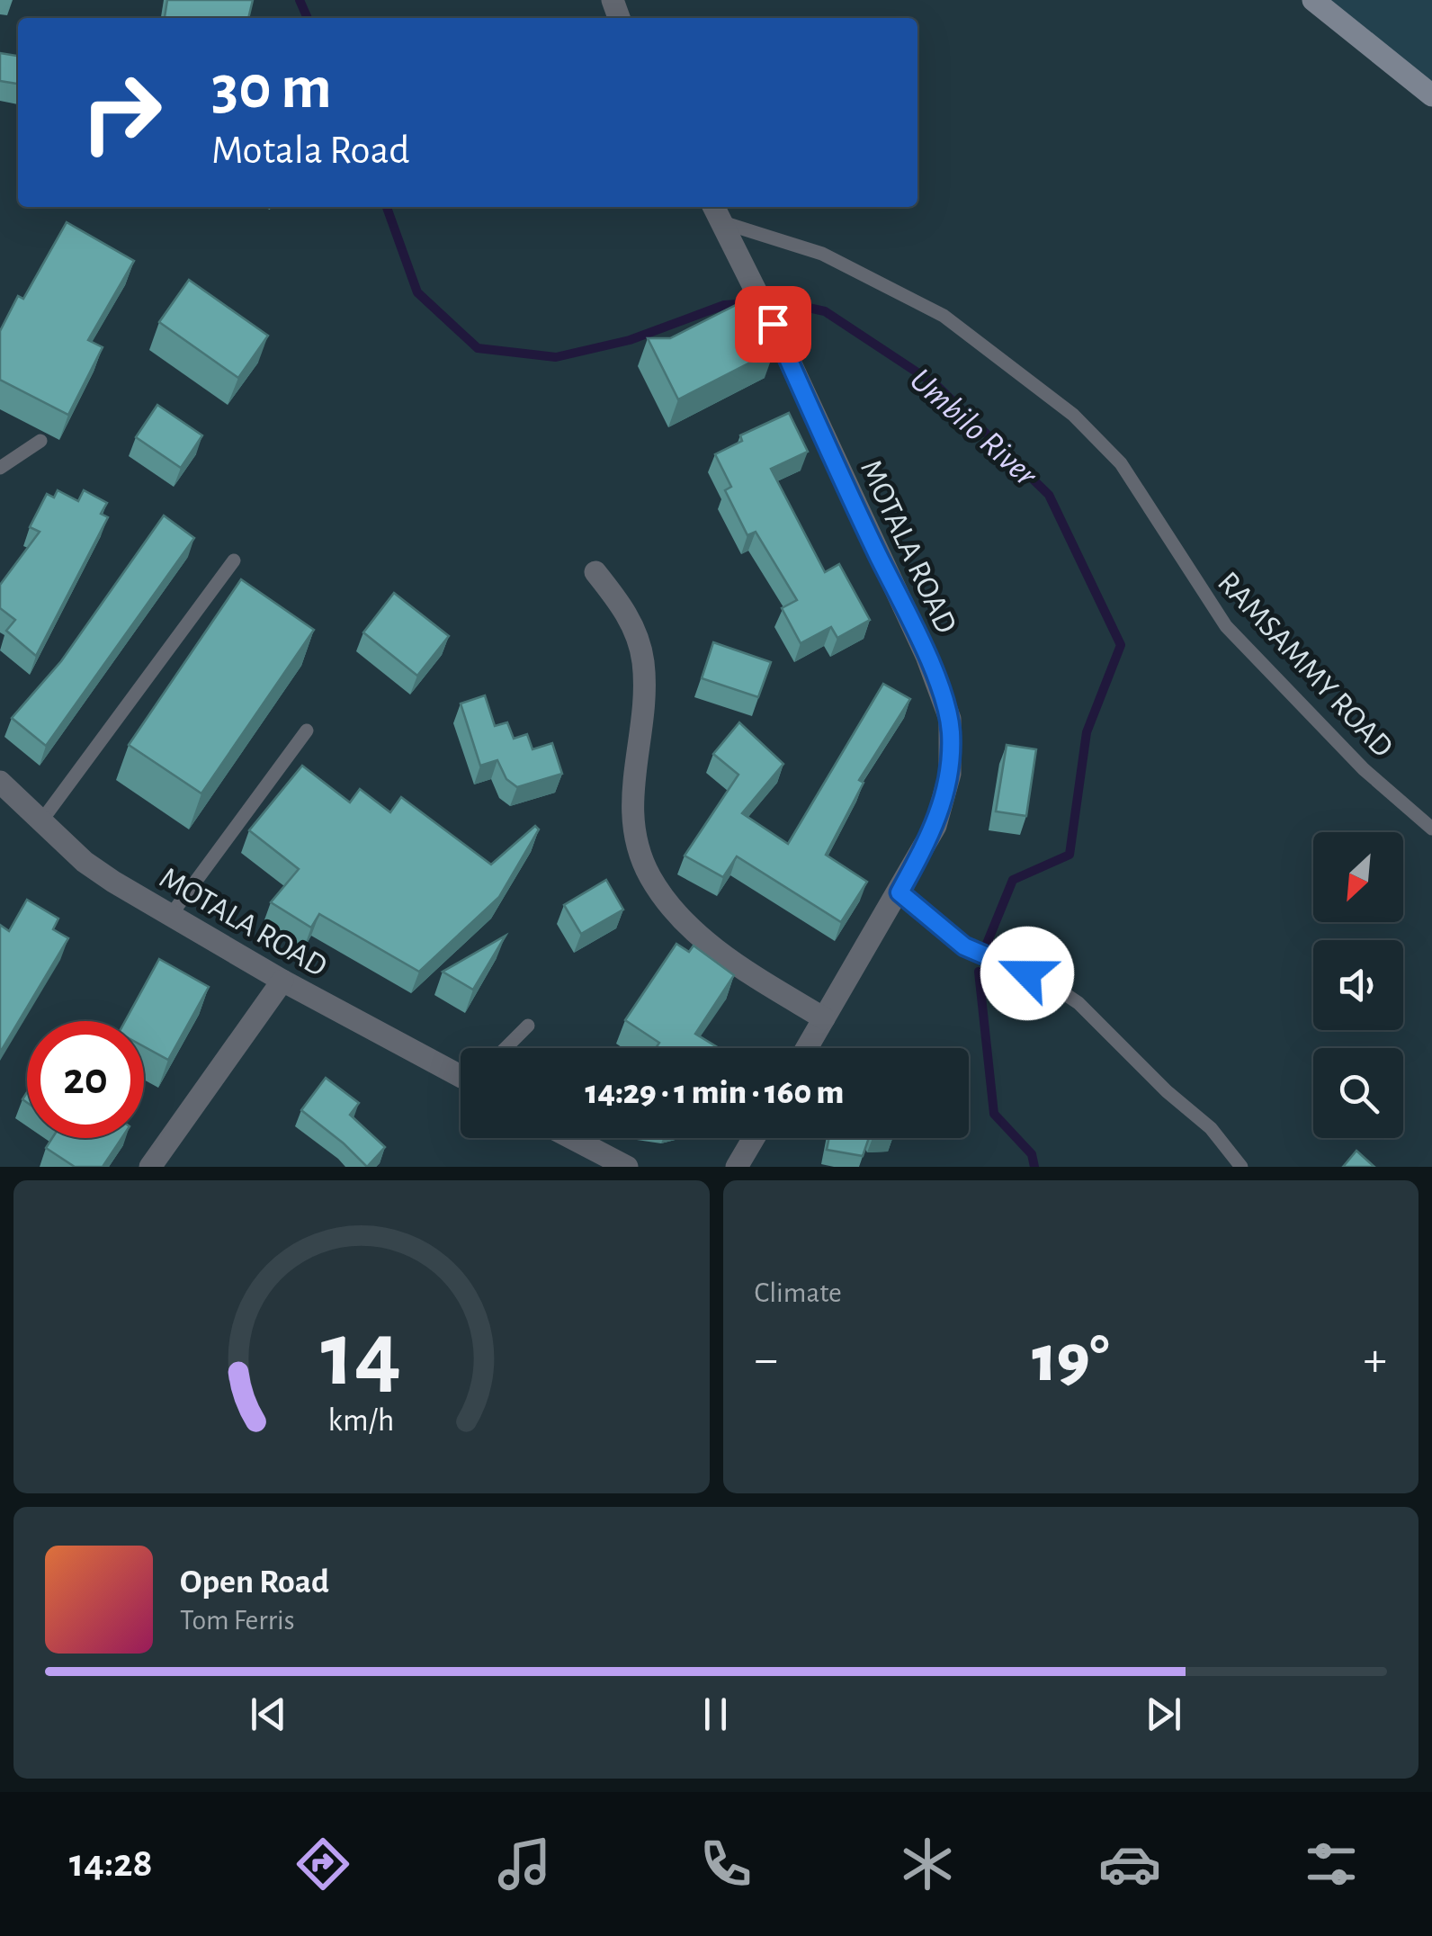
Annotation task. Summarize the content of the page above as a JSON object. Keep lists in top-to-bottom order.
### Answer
{
  "streets": {
    "street": ["MOTALA ROAD"],
    "lane": ["RAMSAMMY ROAD"]
  },
  "crossings": [
    ["MOTALA ROAD", "RAMSAMMY ROAD"]
  ],
  "water": ["Umbilo River"],
  "north": "bottom left",
  "page": {
    "turn": ["30 m", "Motala Road"],
    "limit": "20",
    "trip": "14:29 · 1 min · 160 m",
    "tile": "Climate",
    "heat": ["−", "19°", "+"],
    "song": ["Open Road", "Tom Ferris"],
    "tabs": "14:28",
    "gauge": ["14", "km/h"]
  }
}
